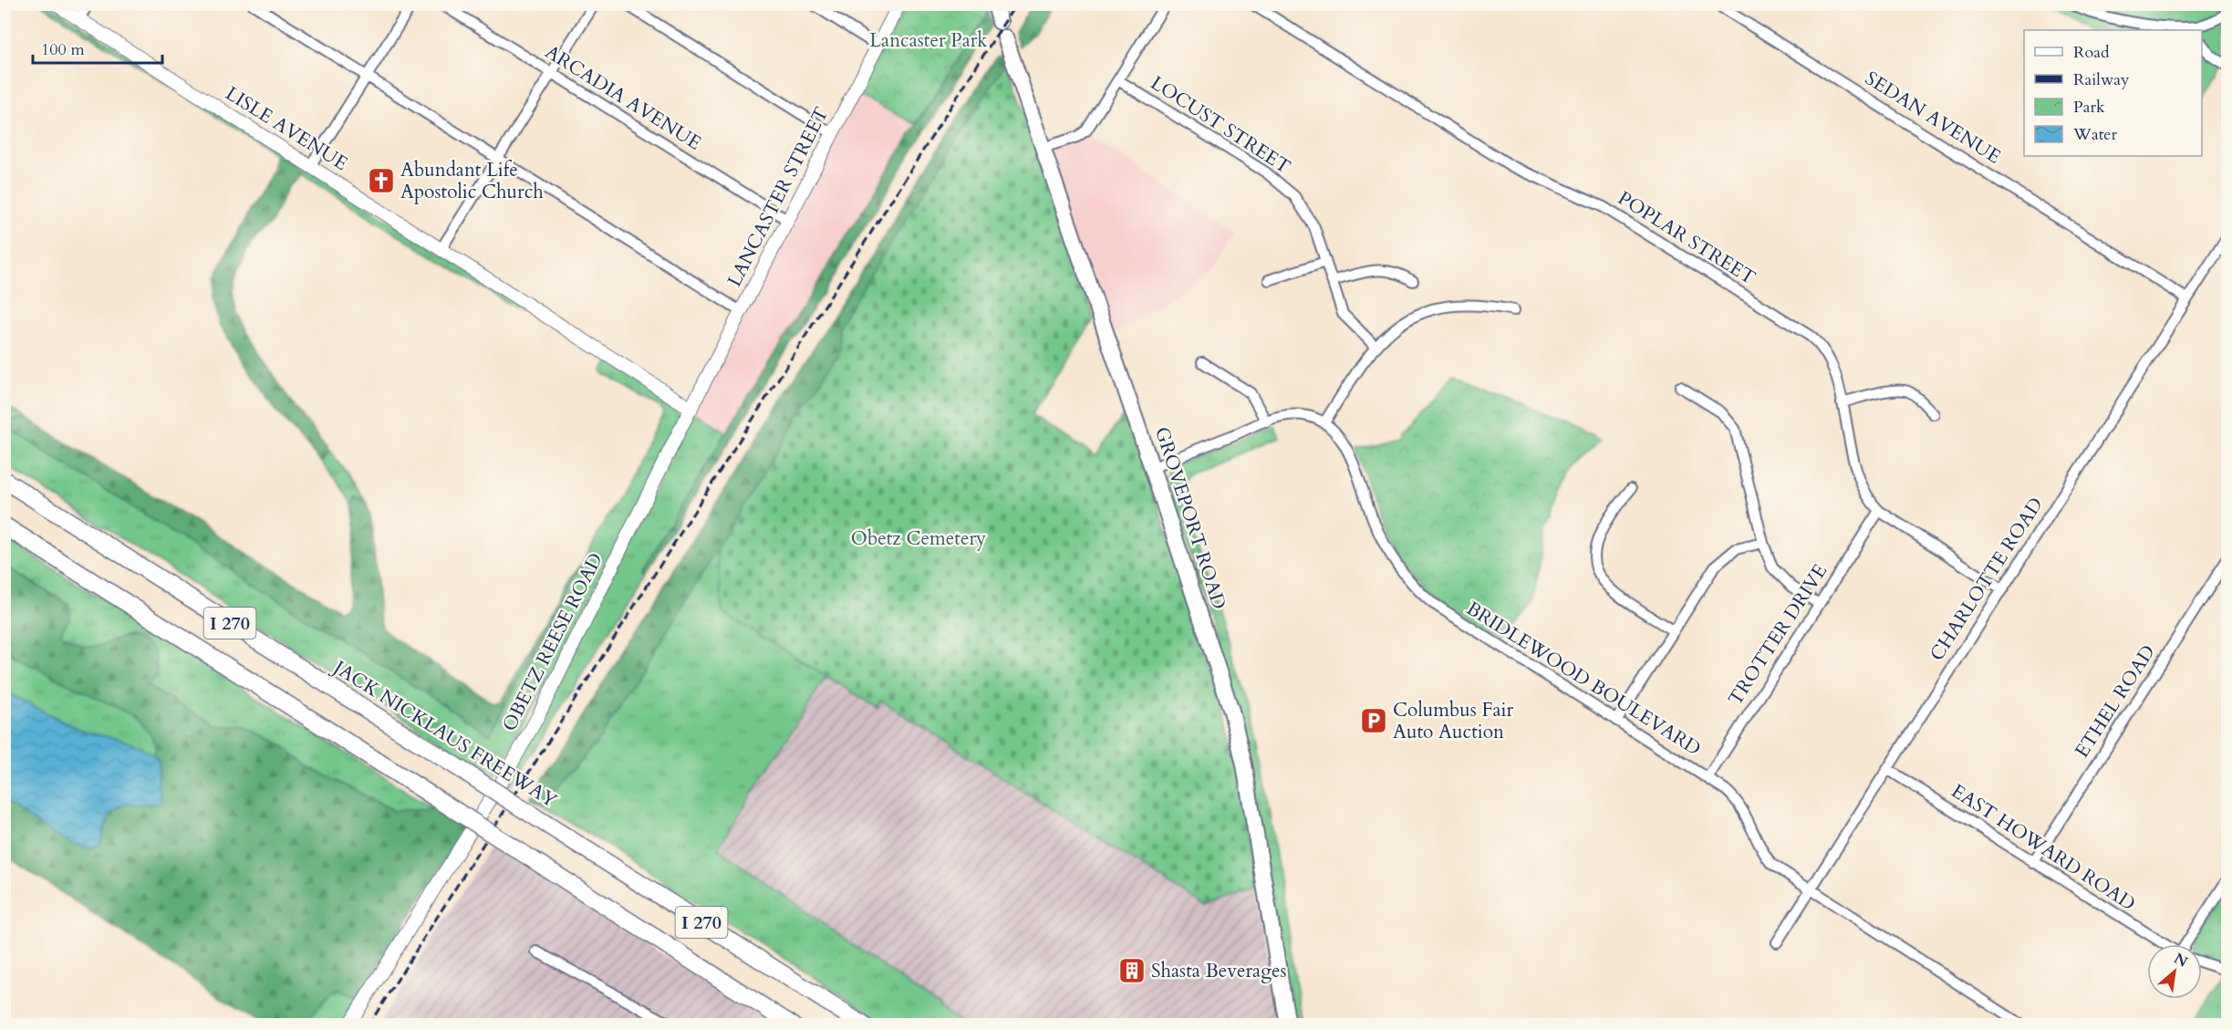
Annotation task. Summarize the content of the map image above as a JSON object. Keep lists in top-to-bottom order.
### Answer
{
  "streets": {
    "highway": ["I 270", "JACK NICKLAUS FREEWAY"],
    "main road": ["GROVEPORT ROAD"],
    "street": [
      "ARCADIA AVENUE",
      "SEDAN AVENUE",
      "LOCUST STREET",
      "LISLE AVENUE",
      "LANCASTER STREET",
      "POPLAR STREET",
      "CHARLOTTE ROAD",
      "TROTTER DRIVE",
      "OBETZ REESE ROAD",
      "BRIDLEWOOD BOULEVARD",
      "ETHEL ROAD",
      "EAST HOWARD ROAD"
    ]
  },
  "crossings": [
    ["ARCADIA AVENUE", "LANCASTER STREET"],
    ["SEDAN AVENUE", "CHARLOTTE ROAD"],
    ["LISLE AVENUE", "LANCASTER STREET"],
    ["LISLE AVENUE", "OBETZ REESE ROAD"],
    ["LANCASTER STREET", "OBETZ REESE ROAD"],
    ["POPLAR STREET", "CHARLOTTE ROAD"],
    ["POPLAR STREET", "TROTTER DRIVE"],
    ["GROVEPORT ROAD", "BRIDLEWOOD BOULEVARD"],
    ["CHARLOTTE ROAD", "BRIDLEWOOD BOULEVARD"],
    ["CHARLOTTE ROAD", "EAST HOWARD ROAD"],
    ["TROTTER DRIVE", "BRIDLEWOOD BOULEVARD"],
    ["ETHEL ROAD", "EAST HOWARD ROAD"]
  ],
  "parks": ["Lancaster Park", "Obetz Cemetery"],
  "places": {
    "church": ["Abundant Life Apostolic Church"],
    "parking": ["Columbus Fair Auto Auction"],
    "building": ["Shasta Beverages"]
  },
  "legend": [
    "Road",
    "Railway",
    "Park",
    "Water"
  ],
  "scale_bar": "100 m",
  "north": "top right"
}
